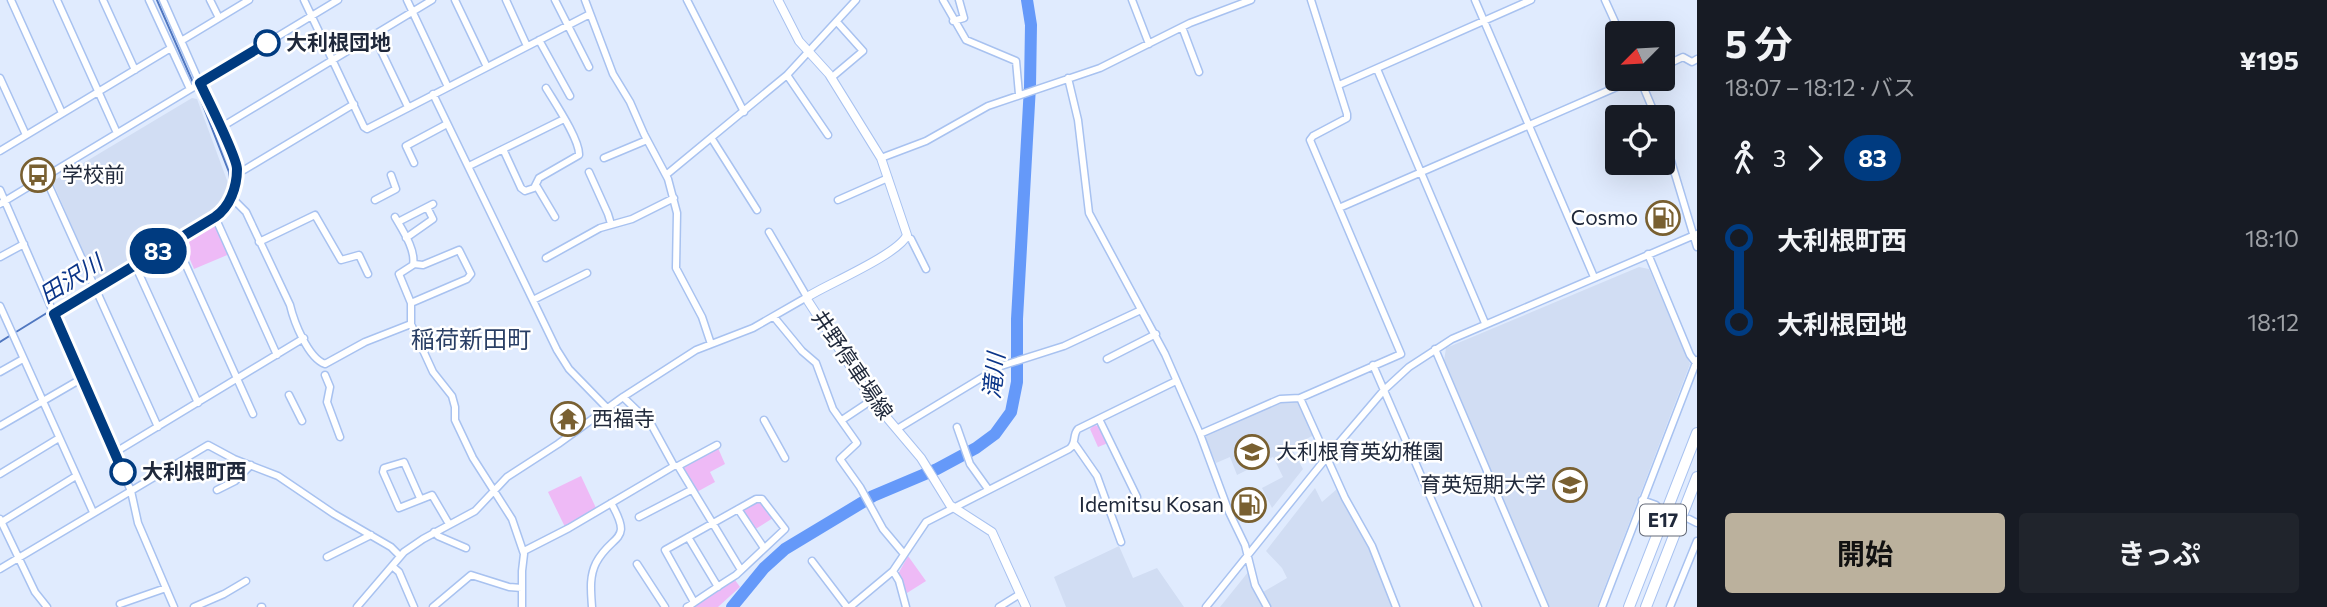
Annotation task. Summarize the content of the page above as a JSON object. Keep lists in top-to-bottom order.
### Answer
{
  "streets": {
    "highway": ["E17"],
    "main road": ["井野停車場線"]
  },
  "districts": ["稲荷新田町"],
  "water": ["田沢川", "滝川"],
  "places": {
    "other": ["大利根団地", "大利根町西"],
    "bus stop": ["学校前"],
    "fuel station": ["Cosmo", "Idemitsu Kosan"],
    "temple": ["西福寺"],
    "school or university": ["大利根育英幼稚園", "育英短期大学"]
  },
  "lines": ["bus line 83"],
  "north": "bottom left",
  "page": {
    "on_map": "83",
    "heading": ["5 分", "18:07 – 18:12 · バス", "¥195"],
    "legs": ["3", "83"],
    "list": [
      {
        "name": "大利根町西",
        "value": "18:10"
      },
      {
        "name": "大利根団地",
        "value": "18:12"
      }
    ],
    "buttons": ["開始", "きっぷ"]
  }
}
